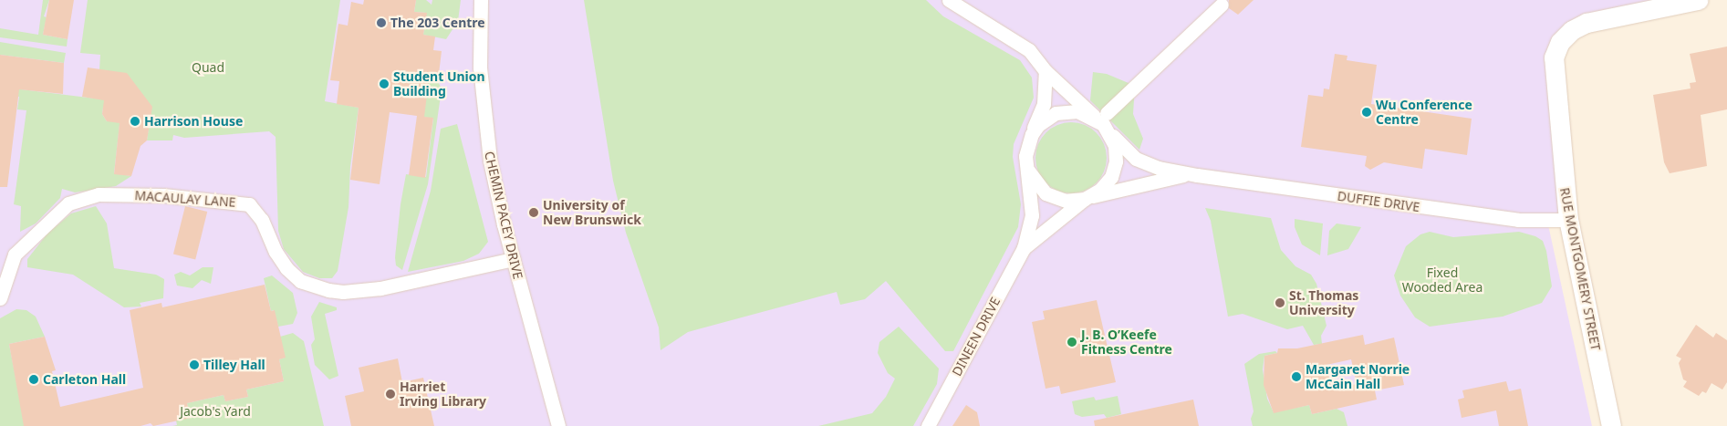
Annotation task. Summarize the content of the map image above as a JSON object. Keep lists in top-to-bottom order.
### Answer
{
  "streets": {
    "street": [
      "MACAULAY LANE",
      "DUFFIE DRIVE",
      "CHEMIN PACEY DRIVE",
      "RUE MONTGOMERY STREET",
      "DINEEN DRIVE"
    ]
  },
  "crossings": [
    ["MACAULAY LANE", "CHEMIN PACEY DRIVE"],
    ["DUFFIE DRIVE", "RUE MONTGOMERY STREET"],
    ["DUFFIE DRIVE", "DINEEN DRIVE"]
  ],
  "parks": ["Quad", "Fixed Wooded Area", "Jacob's Yard"],
  "places": [
    "The 203 Centre",
    "Student Union Building",
    "Wu Conference Centre",
    "Harrison House",
    "University of New Brunswick",
    "St. Thomas University",
    "J. B. O’Keefe Fitness Centre",
    "Tilley Hall",
    "Margaret Norrie McCain Hall",
    "Carleton Hall",
    "Harriet Irving Library"
  ]
}
